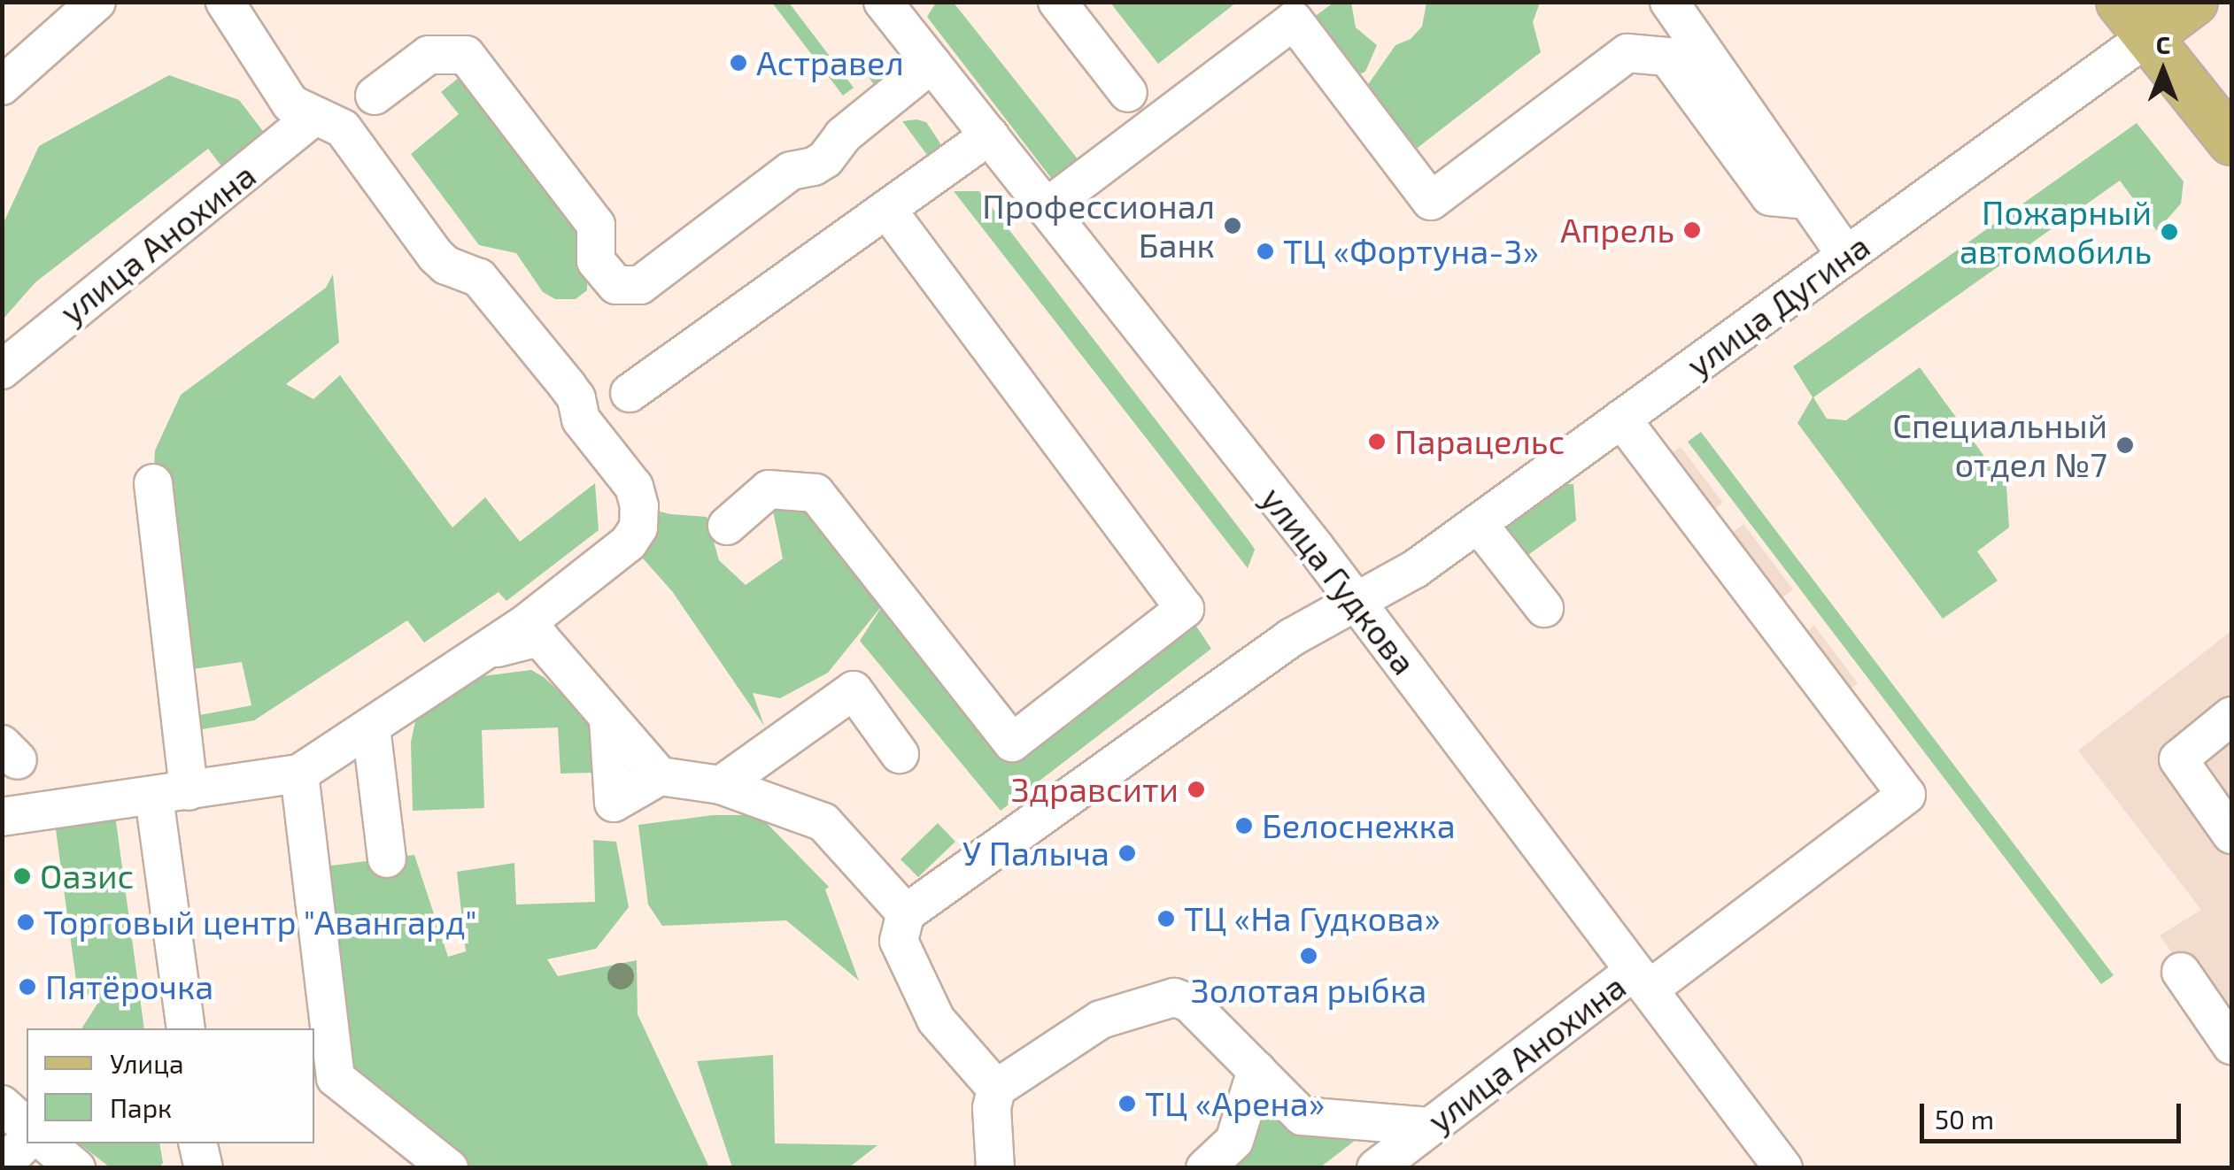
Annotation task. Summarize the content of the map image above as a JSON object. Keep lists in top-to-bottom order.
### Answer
{
  "streets": {
    "main road": ["улица Дугина"],
    "street": ["улица Анохина", "улица Гудкова"]
  },
  "crossings": [
    ["улица Анохина", "улица Дугина"],
    ["улица Анохина", "улица Гудкова"],
    ["улица Дугина", "улица Гудкова"]
  ],
  "places": [
    "Астравел",
    "Профессионал Банк",
    "Апрель",
    "Пожарный автомобиль",
    "ТЦ «Фортуна-3»",
    "Парацельс",
    "Специальный отдел №7",
    "Здравсити",
    "Белоснежка",
    "У Палыча",
    "Оазис",
    "ТЦ «На Гудкова»",
    "Торговый центр \"Авангард\"",
    "Золотая рыбка",
    "Пятёрочка",
    "ТЦ «Арена»"
  ],
  "legend": ["Улица", "Парк"],
  "scale_bar": "50 m",
  "north": "top"
}
